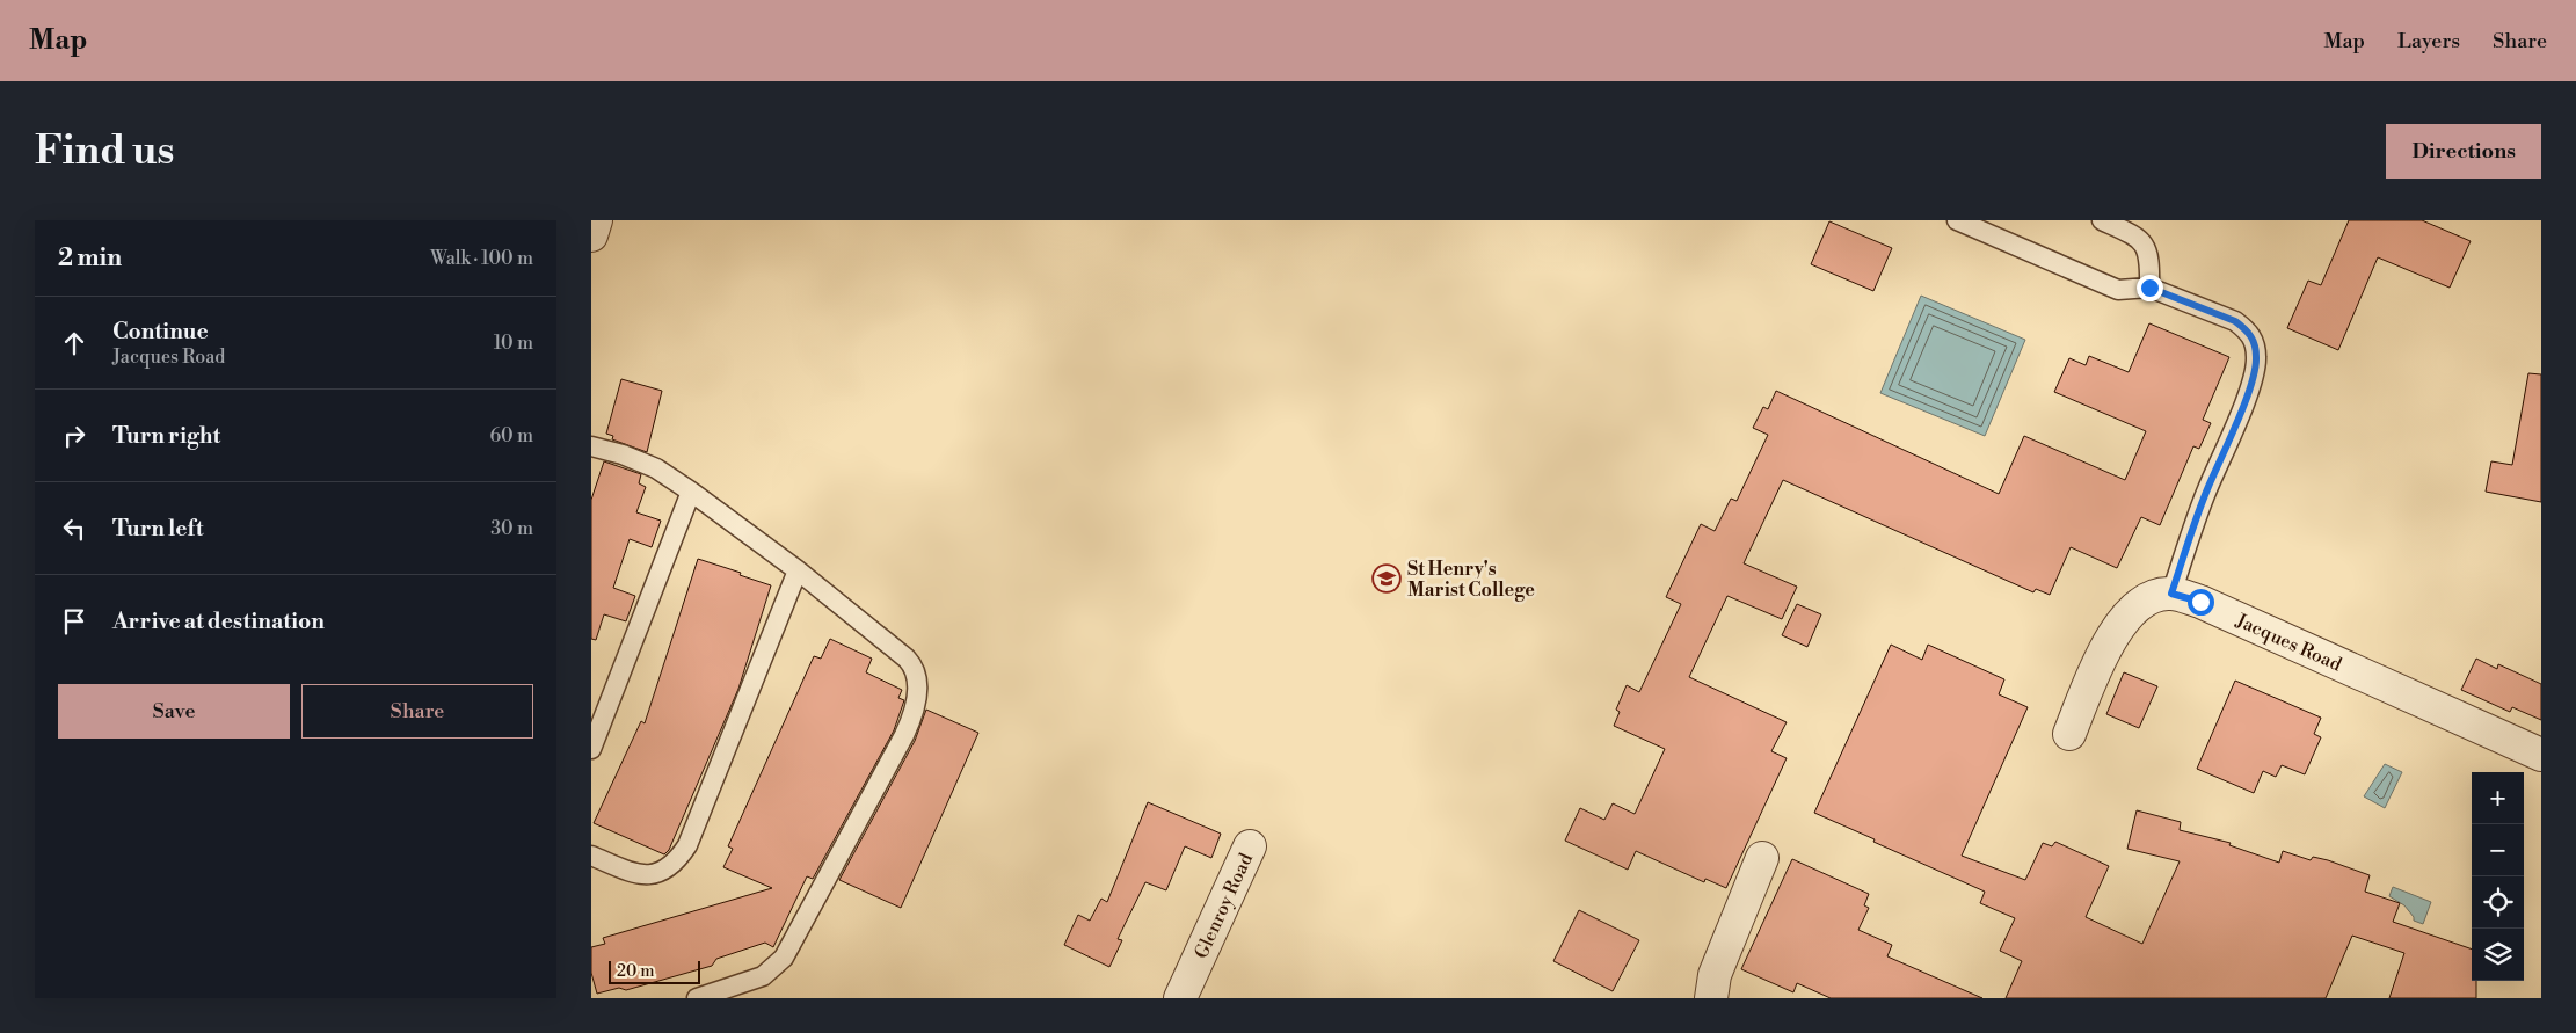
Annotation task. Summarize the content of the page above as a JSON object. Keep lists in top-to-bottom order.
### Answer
{
  "streets": {
    "street": ["Jacques Road", "Glenroy Road"]
  },
  "places": {
    "school or university": ["St Henry's Marist College"]
  },
  "scale_bar": "20 m",
  "page": {
    "header": "Map",
    "nav": ["Map", "Layers", "Share"],
    "buttons": [
      "Directions",
      ["Save", "Share"]
    ],
    "title": "Find us",
    "heading": ["2 min", "Walk · 100 m"],
    "list": [
      ["Continue", "Jacques Road", "10 m"],
      ["Turn right", "60 m"],
      ["Turn left", "30 m"],
      "Arrive at destination"
    ],
    "map_buttons": ["+", "−"],
    "scale": "20 m"
  }
}
